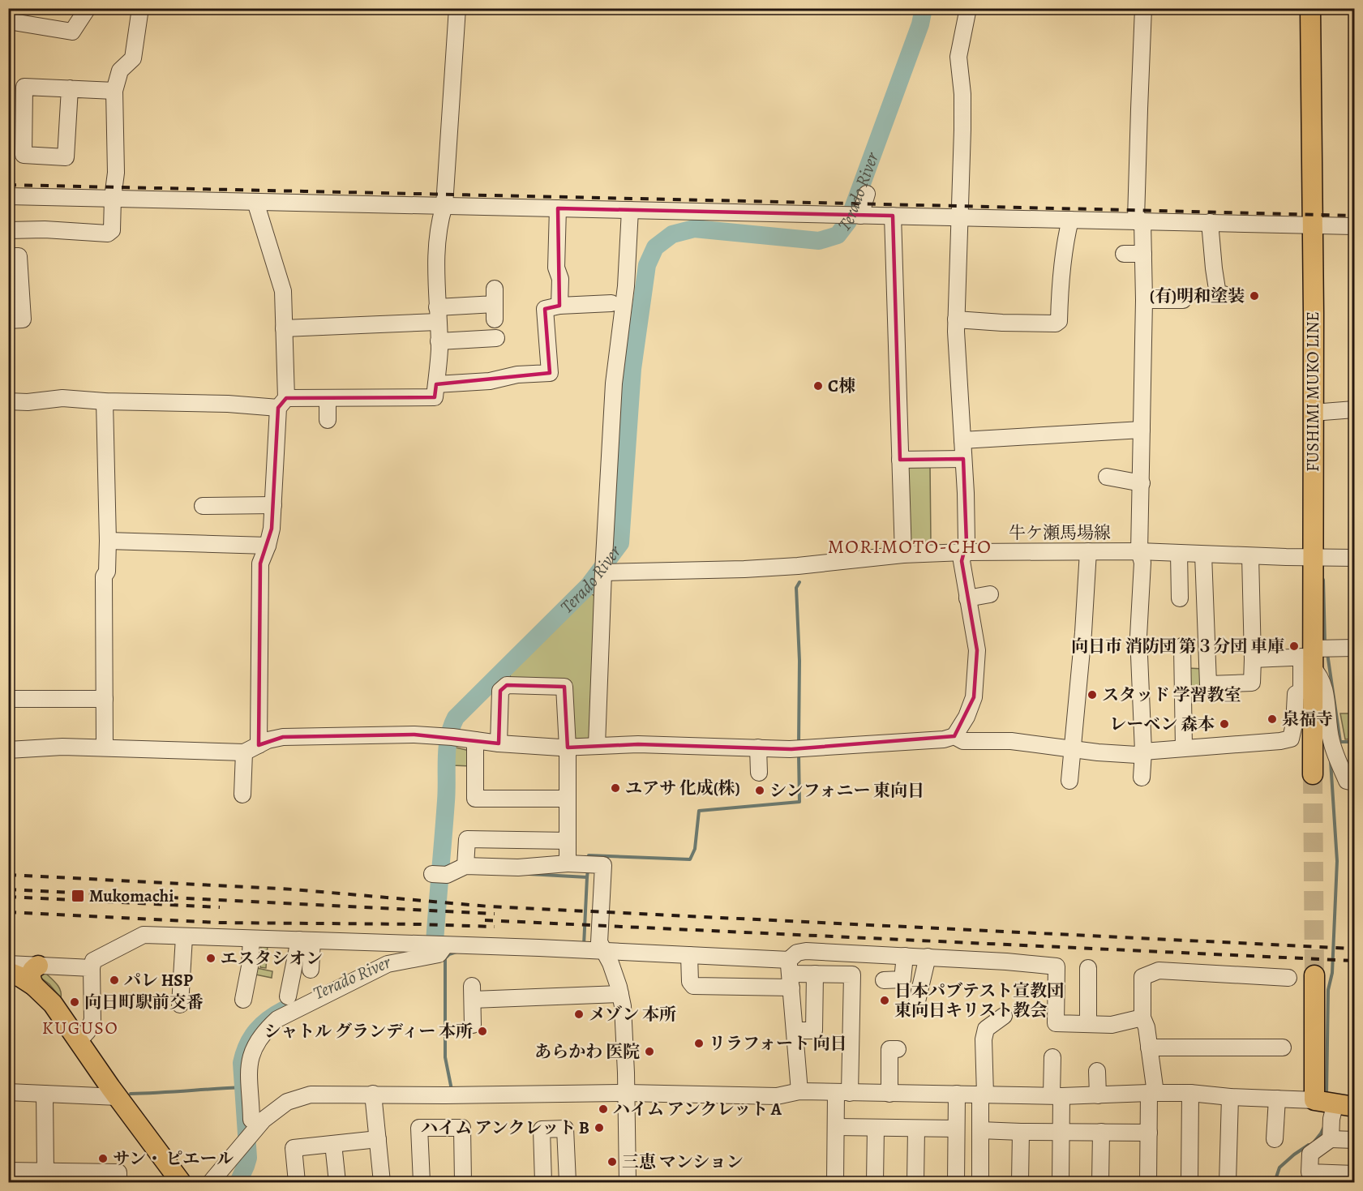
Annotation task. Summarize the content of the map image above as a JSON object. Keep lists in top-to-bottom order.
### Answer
{
  "streets": {
    "main road": ["FUSHIMI MUKO LINE"],
    "street": ["牛ケ瀬馬場線"]
  },
  "crossings": [
    ["FUSHIMI MUKO LINE", "牛ケ瀬馬場線"]
  ],
  "districts": ["MORIMOTO-CHO", "KUGUSO"],
  "water": ["Terado River"],
  "places": {
    "other": [
      "(有)明和塗装",
      "C棟",
      "向日市 消防団 第３分団 車庫",
      "スタッド 学習教室",
      "泉福寺",
      "レーベン 森本",
      "ユアサ 化成(株)",
      "シンフォニー 東向日",
      "エスタシオン",
      "パレ HSP",
      "日本パブテスト宣教団 東向日キリスト教会",
      "向日町駅前交番",
      "メゾン 本所",
      "シャトル グランディー 本所",
      "リラフォート 向日",
      "あらかわ 医院",
      "ハイム アンクレット A",
      "ハイム アンクレット B",
      "サン・ ピエール",
      "三恵 マンション"
    ],
    "transit": ["Mukomachi"]
  }
}
